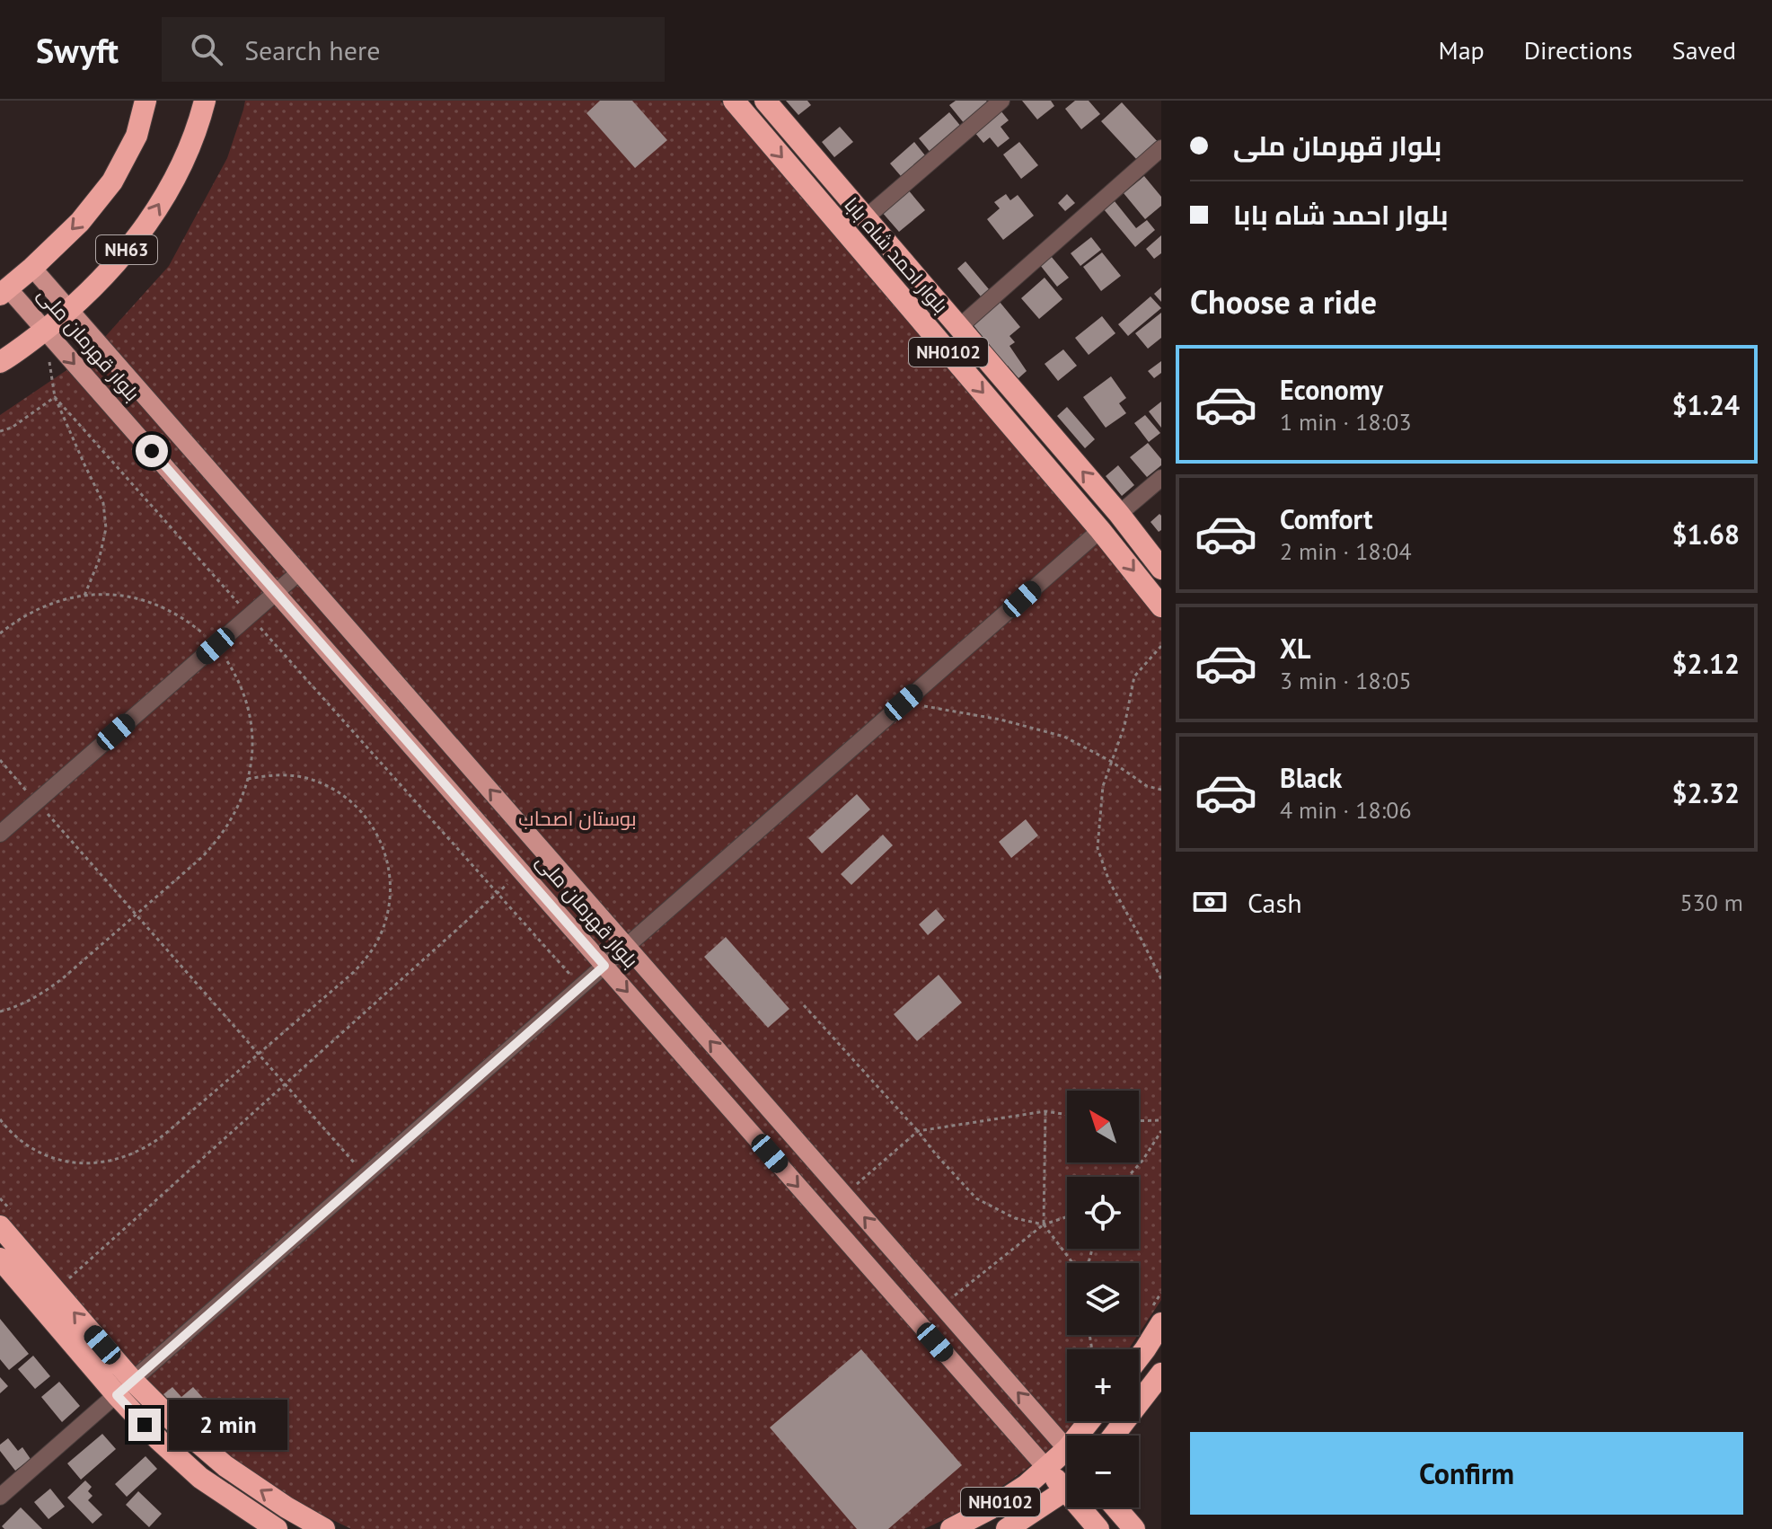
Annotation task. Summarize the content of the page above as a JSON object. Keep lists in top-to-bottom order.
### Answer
{
  "streets": {
    "highway": ["NH63", "بلوار احمد شاه بابا", "NH0102"],
    "main road": ["بلوار قهرمان ملی"]
  },
  "crossings": [
    ["NH63", "بلوار قهرمان ملی"],
    ["بلوار قهرمان ملی", "NH0102"]
  ],
  "parks": ["بوستان اصحاب"],
  "north": "top left",
  "page": {
    "header": "Swyft",
    "search": "Search here",
    "nav": ["Map", "Directions", "Saved"],
    "banner": ["بلوار قهرمان ملی", "بلوار احمد شاه بابا"],
    "heading": "Choose a ride",
    "list": [
      {
        "name": "Economy",
        "note": "1 min · 18:03",
        "value": "$1.24"
      },
      {
        "name": "Comfort",
        "note": "2 min · 18:04",
        "value": "$1.68"
      },
      {
        "name": "XL",
        "note": "3 min · 18:05",
        "value": "$2.12"
      },
      {
        "name": "Black",
        "note": "4 min · 18:06",
        "value": "$2.32"
      }
    ],
    "pay": ["Cash", "530 m"],
    "map_buttons": ["+", "−"],
    "bubble": "2 min",
    "buttons": "Confirm"
  }
}
